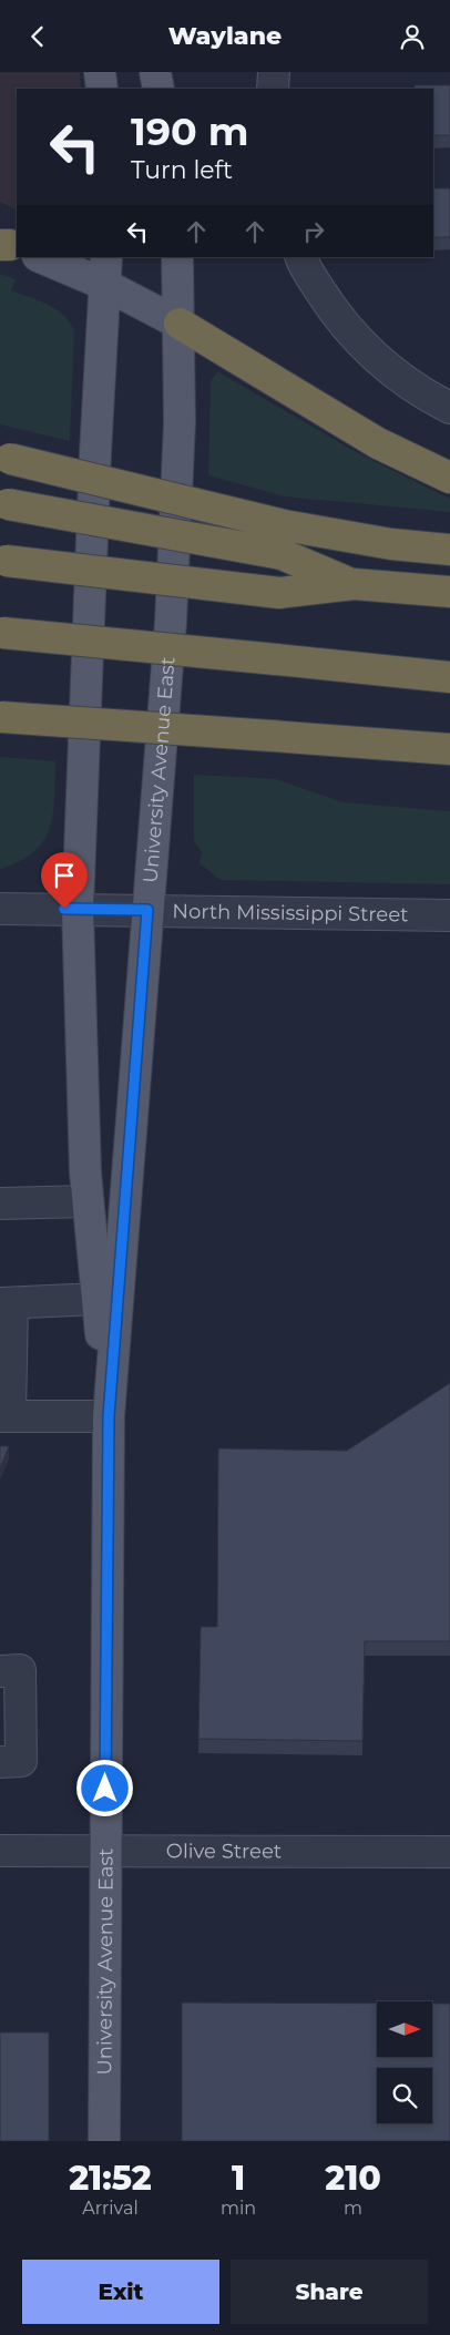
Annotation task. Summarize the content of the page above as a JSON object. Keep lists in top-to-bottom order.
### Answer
{
  "streets": {
    "main road": ["University Avenue East"],
    "street": ["North Mississippi Street", "Olive Street"]
  },
  "crossings": [
    ["University Avenue East", "North Mississippi Street"],
    ["University Avenue East", "Olive Street"]
  ],
  "north": "right",
  "page": {
    "header": "Waylane",
    "turn": ["190 m", "Turn left"],
    "eta": [
      "21:52",
      "Arrival",
      "1",
      "min",
      "210",
      "m"
    ],
    "buttons": ["Exit", "Share"]
  }
}
